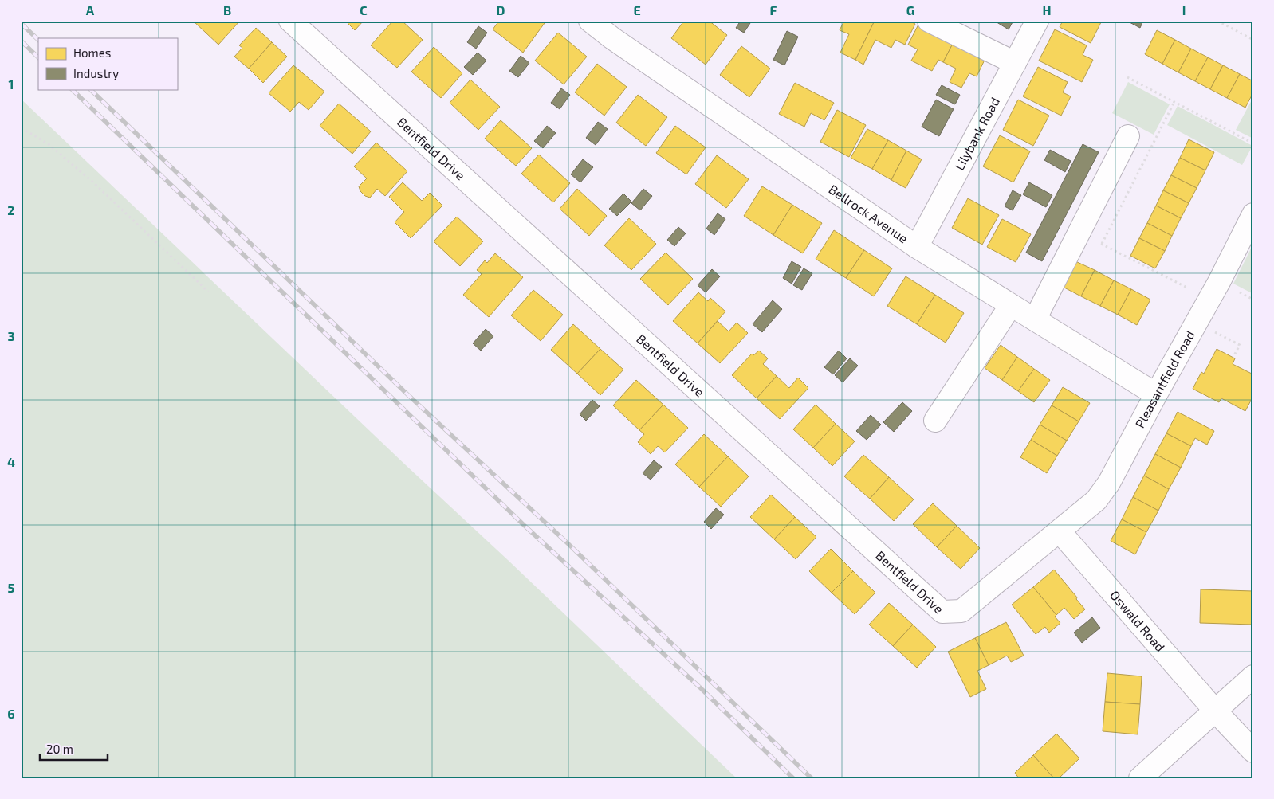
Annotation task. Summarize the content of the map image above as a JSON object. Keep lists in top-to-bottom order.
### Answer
{
  "streets": {
    "street": [
      "Lilybank Road",
      "Bentfield Drive",
      "Bellrock Avenue",
      "Pleasantfield Road",
      "Oswald Road"
    ]
  },
  "crossings": [
    ["Lilybank Road", "Bellrock Avenue"],
    ["Bentfield Drive", "Pleasantfield Road"],
    ["Bentfield Drive", "Oswald Road"],
    ["Bellrock Avenue", "Pleasantfield Road"],
    ["Pleasantfield Road", "Oswald Road"]
  ],
  "legend": ["Homes", "Industry"],
  "scale_bar": "20 m",
  "grid": {
    "columns": [
      "A",
      "B",
      "C",
      "D",
      "E",
      "F",
      "G",
      "H",
      "I"
    ],
    "rows": [
      "1",
      "2",
      "3",
      "4",
      "5",
      "6"
    ]
  }
}
